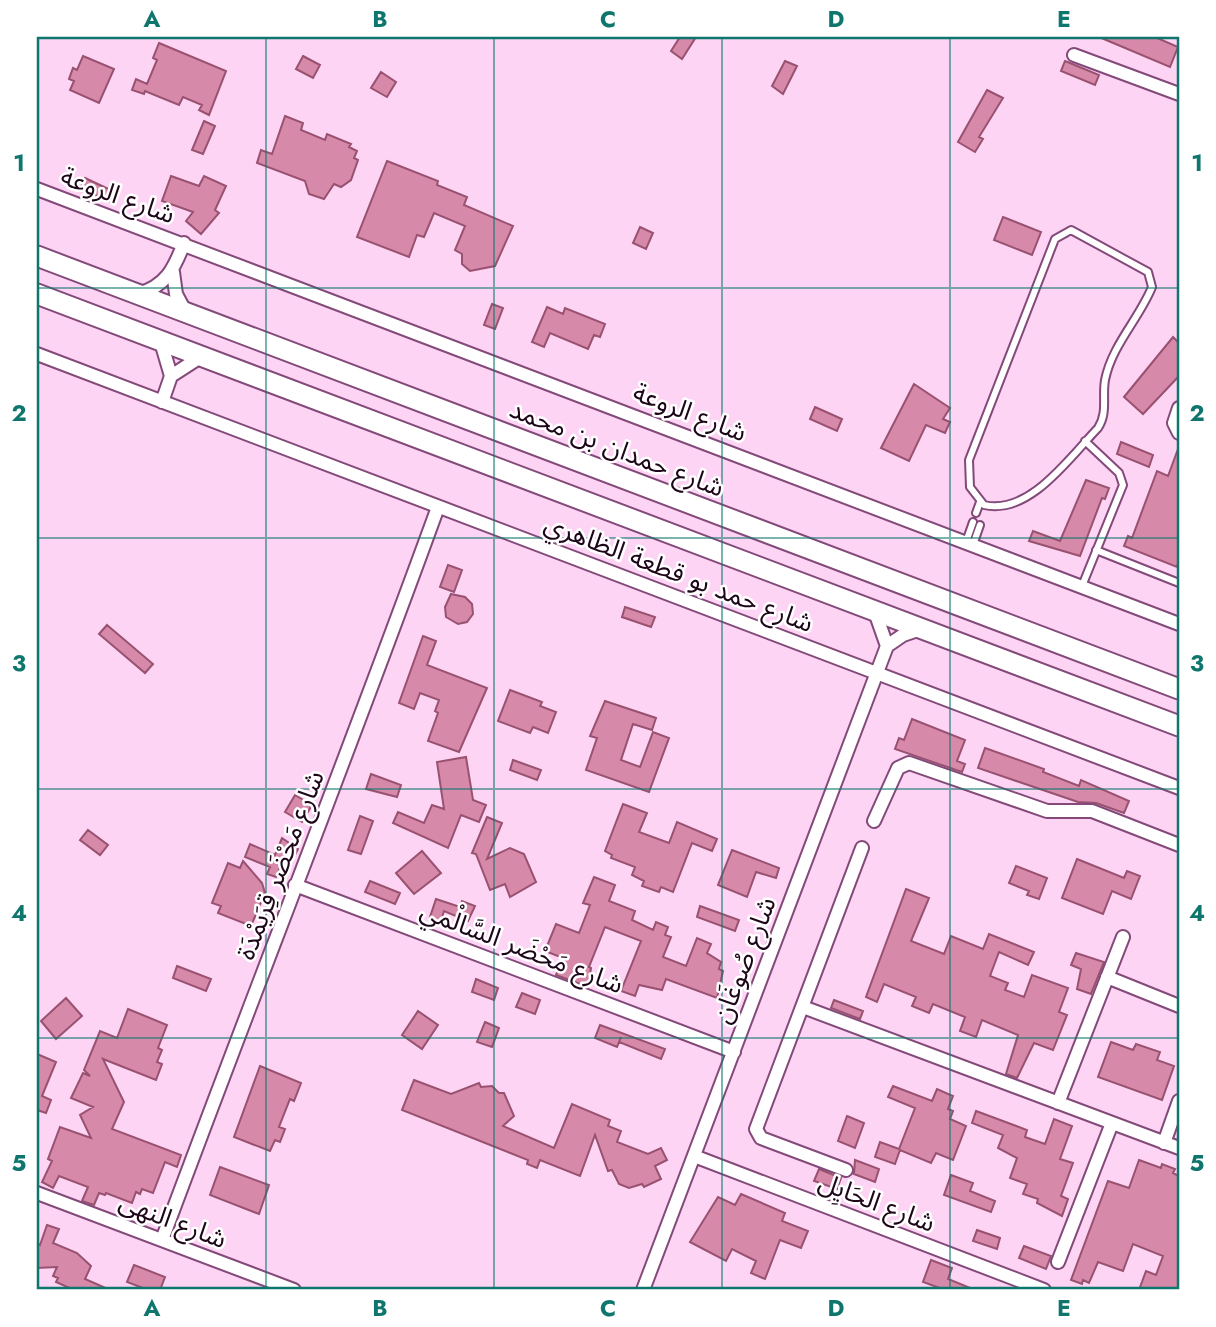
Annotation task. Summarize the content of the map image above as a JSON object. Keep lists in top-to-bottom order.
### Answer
{
  "streets": {
    "main road": ["شارع حمدان بن محمد"],
    "street": [
      "شارع الروعة",
      "شارع حمد بو قطعة الظاهري",
      "شارع مَحْضَر قِرَيمْدَة",
      "شارع مَحْضَر السَّالْمي",
      "شارع صُوغَان",
      "شارع الحَايِل",
      "شارع النهى"
    ]
  },
  "crossings": [
    ["شارع حمد بو قطعة الظاهري", "شارع مَحْضَر قِرَيمْدَة"],
    ["شارع حمد بو قطعة الظاهري", "شارع صُوغَان"],
    ["شارع مَحْضَر قِرَيمْدَة", "شارع مَحْضَر السَّالْمي"],
    ["شارع مَحْضَر قِرَيمْدَة", "شارع النهى"],
    ["شارع مَحْضَر السَّالْمي", "شارع صُوغَان"],
    ["شارع صُوغَان", "شارع الحَايِل"]
  ],
  "grid": {
    "columns": [
      "A",
      "B",
      "C",
      "D",
      "E"
    ],
    "rows": [
      "1",
      "2",
      "3",
      "4",
      "5"
    ]
  }
}
